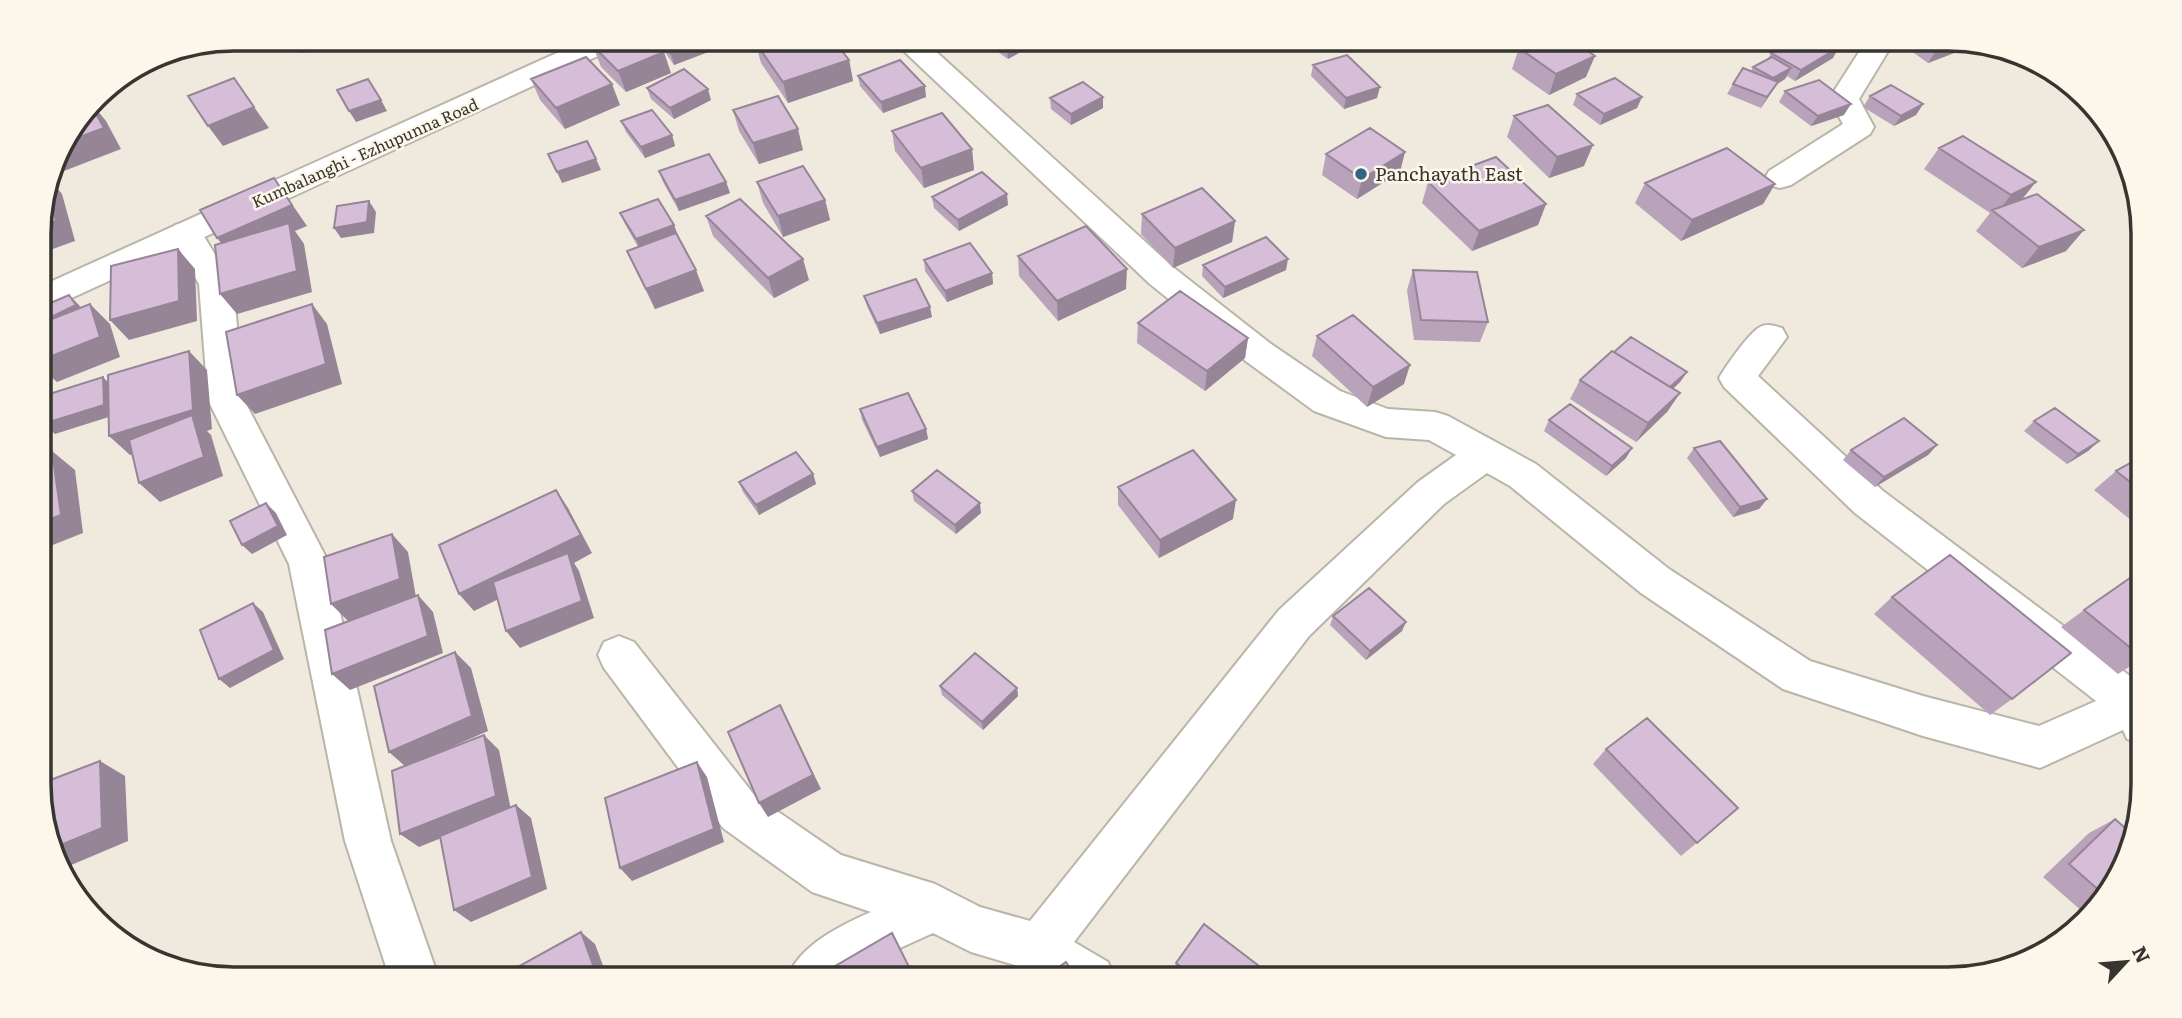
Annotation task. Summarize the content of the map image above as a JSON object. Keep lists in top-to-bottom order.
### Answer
{
  "streets": {
    "street": ["Kumbalanghi - Ezhupunna Road"]
  },
  "places": ["Panchayath East"],
  "north": "top right"
}
